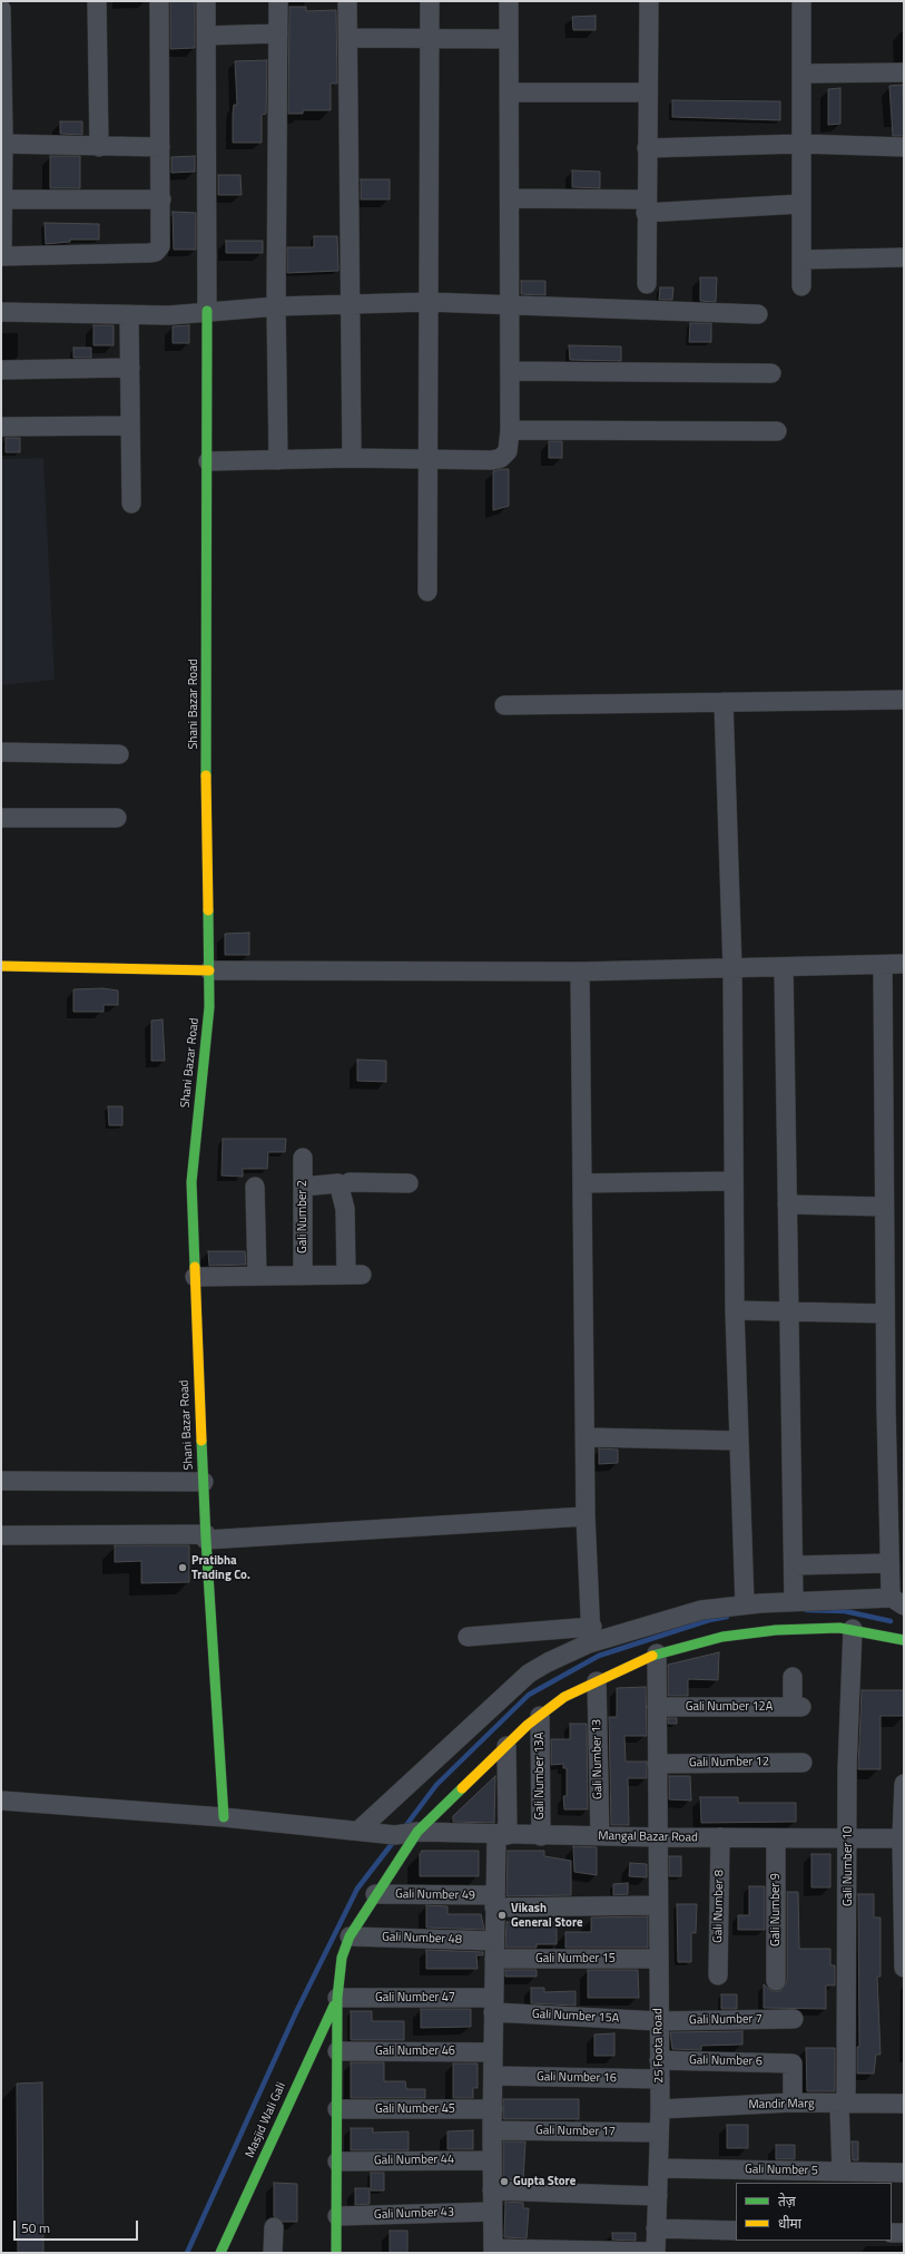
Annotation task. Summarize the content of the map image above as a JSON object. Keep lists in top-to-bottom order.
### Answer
{
  "streets": {
    "street": [
      "Shani Bazar Road",
      "Gali Number 2",
      "Gali Number 12A",
      "Gali Number 13",
      "Gali Number 12",
      "Gali Number 13A",
      "Mangal Bazar Road",
      "Gali Number 10",
      "Gali Number 49",
      "Gali Number 8",
      "Gali Number 9",
      "Gali Number 48",
      "Gali Number 15",
      "Gali Number 47",
      "Gali Number 15A",
      "Gali Number 7",
      "25 Foota Road",
      "Gali Number 46",
      "Gali Number 6",
      "Gali Number 16",
      "Mandir Marg",
      "Gali Number 45",
      "Masjid Wali Gali",
      "Gali Number 17",
      "Gali Number 44",
      "Gali Number 5",
      "Gali Number 43"
    ]
  },
  "crossings": [
    ["Shani Bazar Road", "Mangal Bazar Road"],
    ["Gali Number 12A", "25 Foota Road"],
    ["Gali Number 13", "Mangal Bazar Road"],
    ["Gali Number 12", "25 Foota Road"],
    ["Gali Number 13A", "Mangal Bazar Road"],
    ["Mangal Bazar Road", "Gali Number 10"],
    ["Mangal Bazar Road", "Gali Number 8"],
    ["Mangal Bazar Road", "Gali Number 9"],
    ["Mangal Bazar Road", "25 Foota Road"],
    ["Gali Number 10", "Mandir Marg"],
    ["Gali Number 10", "Gali Number 5"],
    ["Gali Number 49", "25 Foota Road"],
    ["Gali Number 48", "Gali Number 15"],
    ["Gali Number 15", "25 Foota Road"],
    ["Gali Number 47", "Gali Number 15A"],
    ["Gali Number 47", "Masjid Wali Gali"],
    ["Gali Number 15A", "Gali Number 7"],
    ["Gali Number 15A", "25 Foota Road"],
    ["Gali Number 7", "25 Foota Road"],
    ["25 Foota Road", "Gali Number 6"],
    ["25 Foota Road", "Gali Number 16"],
    ["25 Foota Road", "Mandir Marg"],
    ["25 Foota Road", "Gali Number 17"],
    ["25 Foota Road", "Gali Number 5"],
    ["Gali Number 6", "Gali Number 16"],
    ["Gali Number 6", "Mandir Marg"]
  ],
  "places": ["Pratibha Trading Co.", "Vikash General Store", "Gupta Store"],
  "legend": ["तेज़", "धीमा"],
  "scale_bar": "50 m"
}
